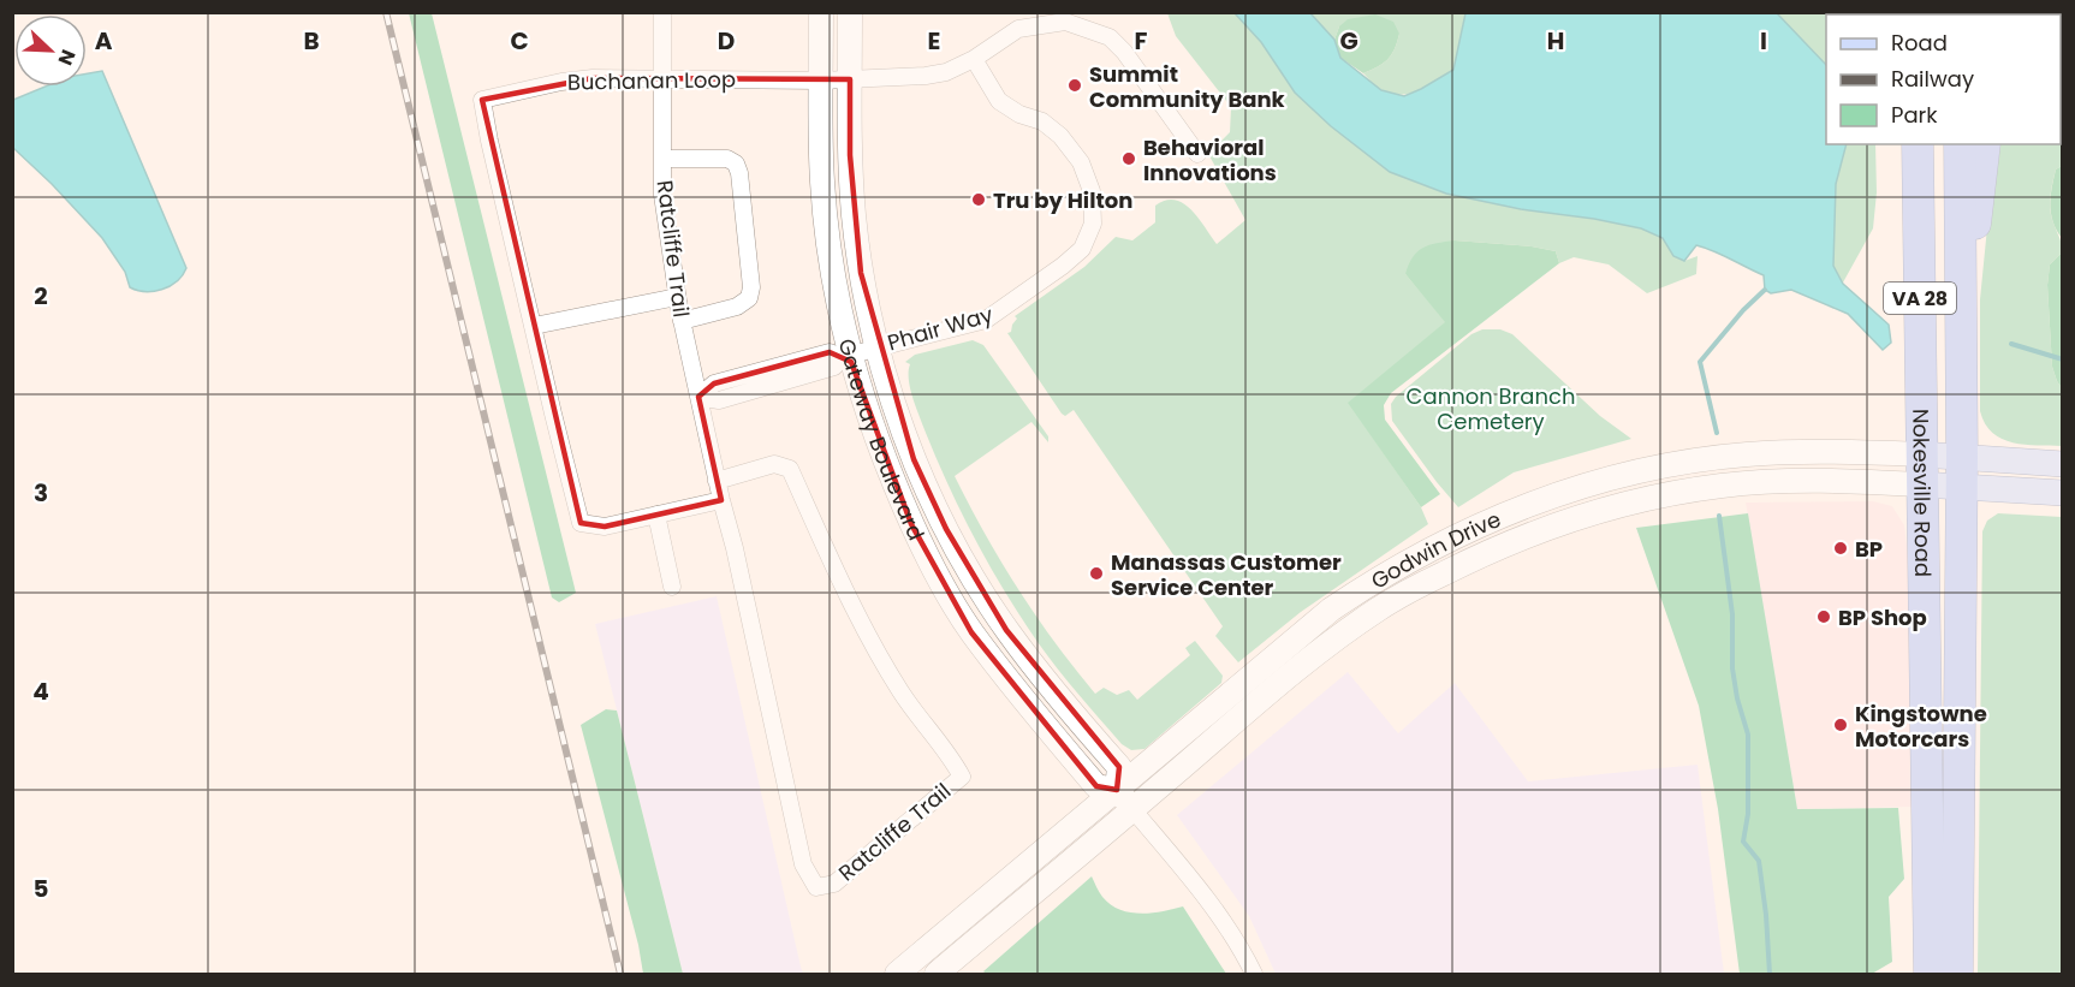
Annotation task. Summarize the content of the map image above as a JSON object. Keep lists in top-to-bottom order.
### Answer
{
  "streets": {
    "highway": ["VA 28", "Nokesville Road"],
    "main road": ["Godwin Drive"],
    "street": [
      "Buchanan Loop",
      "Ratcliffe Trail",
      "Phair Way",
      "Gateway Boulevard"
    ]
  },
  "crossings": [
    ["Buchanan Loop", "Ratcliffe Trail"],
    ["Buchanan Loop", "Phair Way"],
    ["Buchanan Loop", "Gateway Boulevard"],
    ["Phair Way", "Gateway Boulevard"],
    ["Gateway Boulevard", "Godwin Drive"],
    ["Nokesville Road", "Godwin Drive"]
  ],
  "parks": ["Cannon Branch Cemetery"],
  "places": [
    "Summit Community Bank",
    "Behavioral Innovations",
    "Tru by Hilton",
    "BP",
    "Manassas Customer Service Center",
    "BP Shop",
    "Kingstowne Motorcars"
  ],
  "legend": ["Road", "Railway", "Park"],
  "north": "bottom right",
  "grid": {
    "columns": [
      "A",
      "B",
      "C",
      "D",
      "E",
      "F",
      "G",
      "H",
      "I"
    ],
    "rows": [
      "2",
      "3",
      "4",
      "5"
    ]
  }
}
